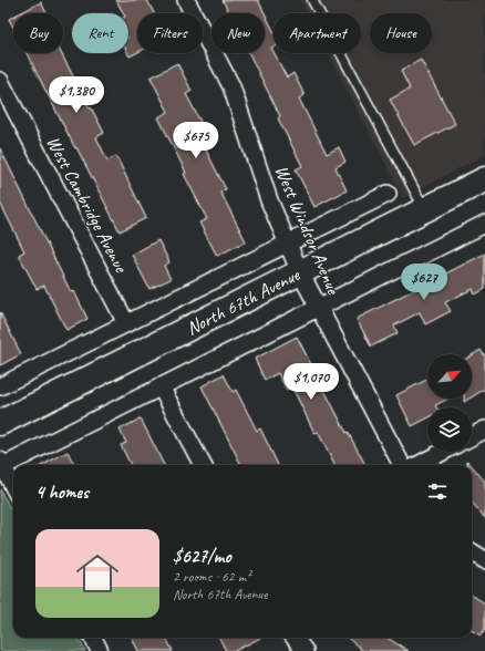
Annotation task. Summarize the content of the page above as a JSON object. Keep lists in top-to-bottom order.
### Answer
{
  "streets": {
    "main road": ["North 67th Avenue"],
    "street": ["West Cambridge Avenue", "West Windsor Avenue"]
  },
  "crossings": [
    ["West Cambridge Avenue", "North 67th Avenue"],
    ["West Windsor Avenue", "North 67th Avenue"]
  ],
  "north": "top right",
  "page": {
    "chip": [
      "Buy",
      "Rent",
      "Filters",
      "New",
      "Apartment",
      "House"
    ],
    "price": [
      "$1,380",
      "$675",
      "$627",
      "$1,070"
    ],
    "heading": "4 homes",
    "list": [
      {
        "name": "$627/mo",
        "note": "2 rooms · 62 m² · North 67th Avenue"
      }
    ]
  }
}
